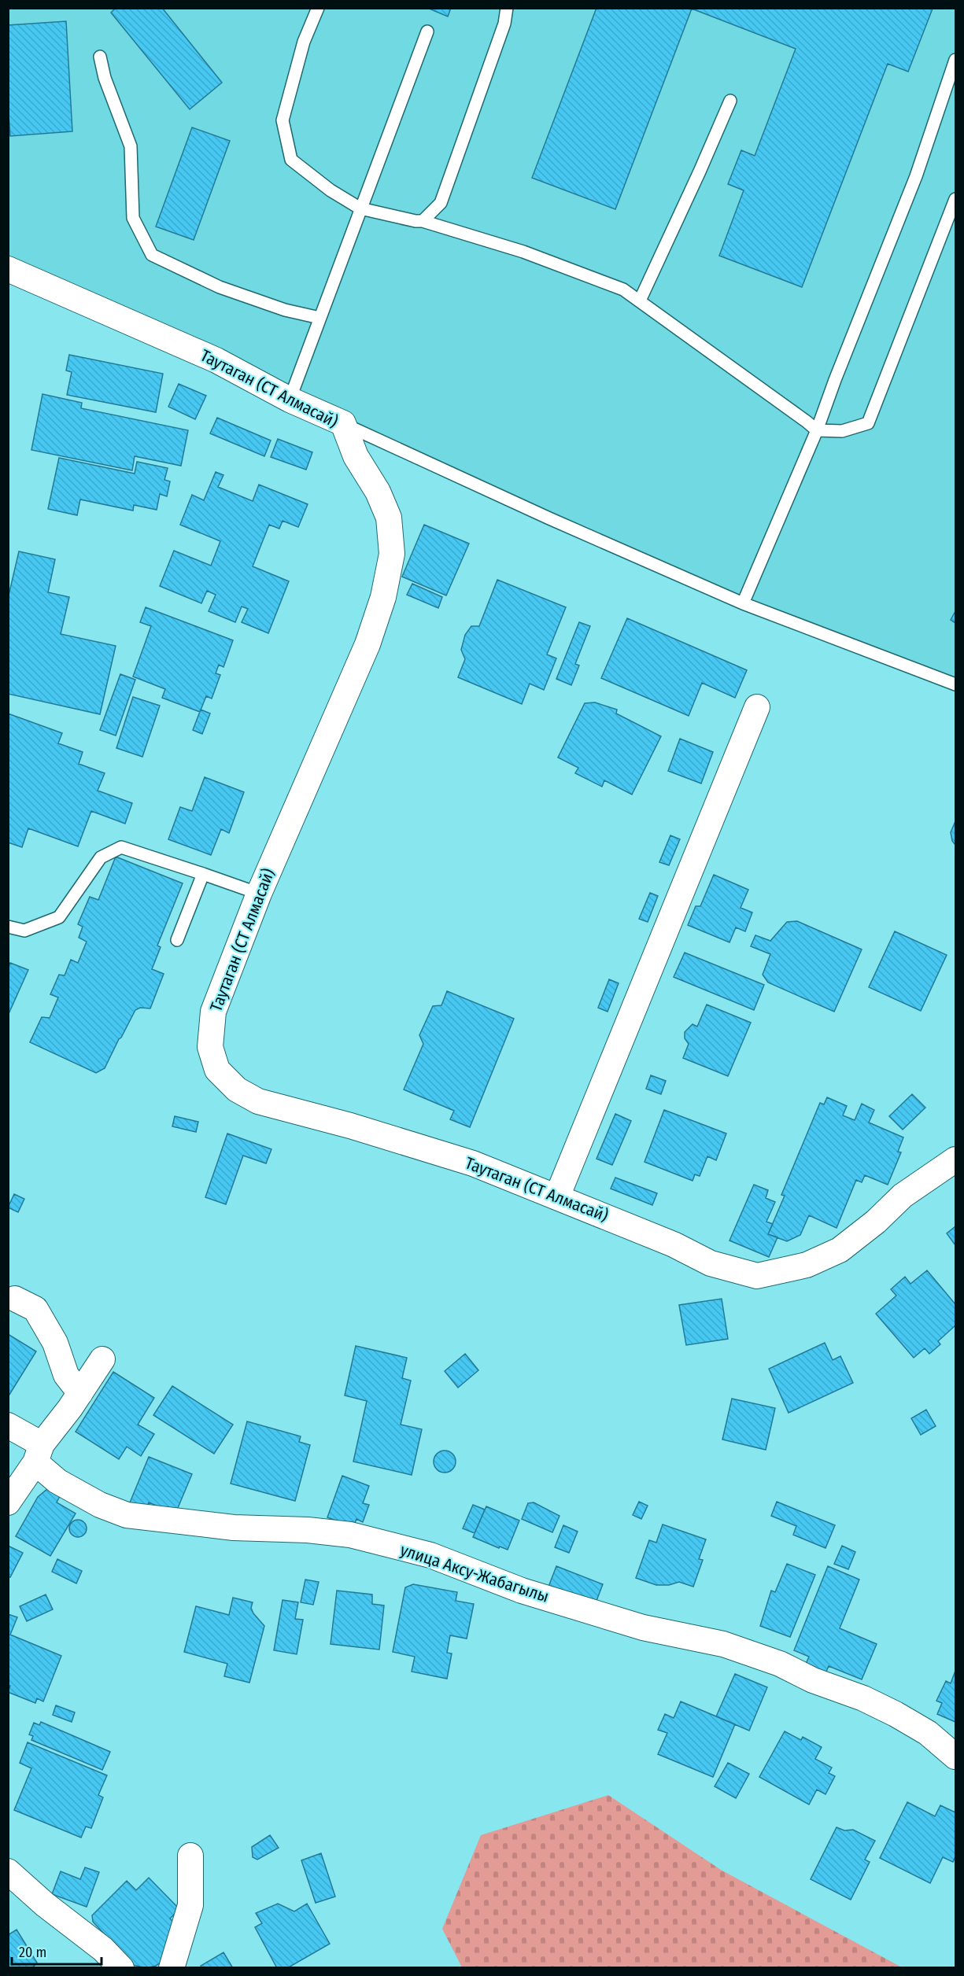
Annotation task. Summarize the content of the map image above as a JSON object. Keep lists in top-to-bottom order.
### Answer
{
  "streets": {
    "street": ["Таутаган (СТ Алмасай)", "улица Аксу-Жабагылы"]
  },
  "scale_bar": "20 m"
}
